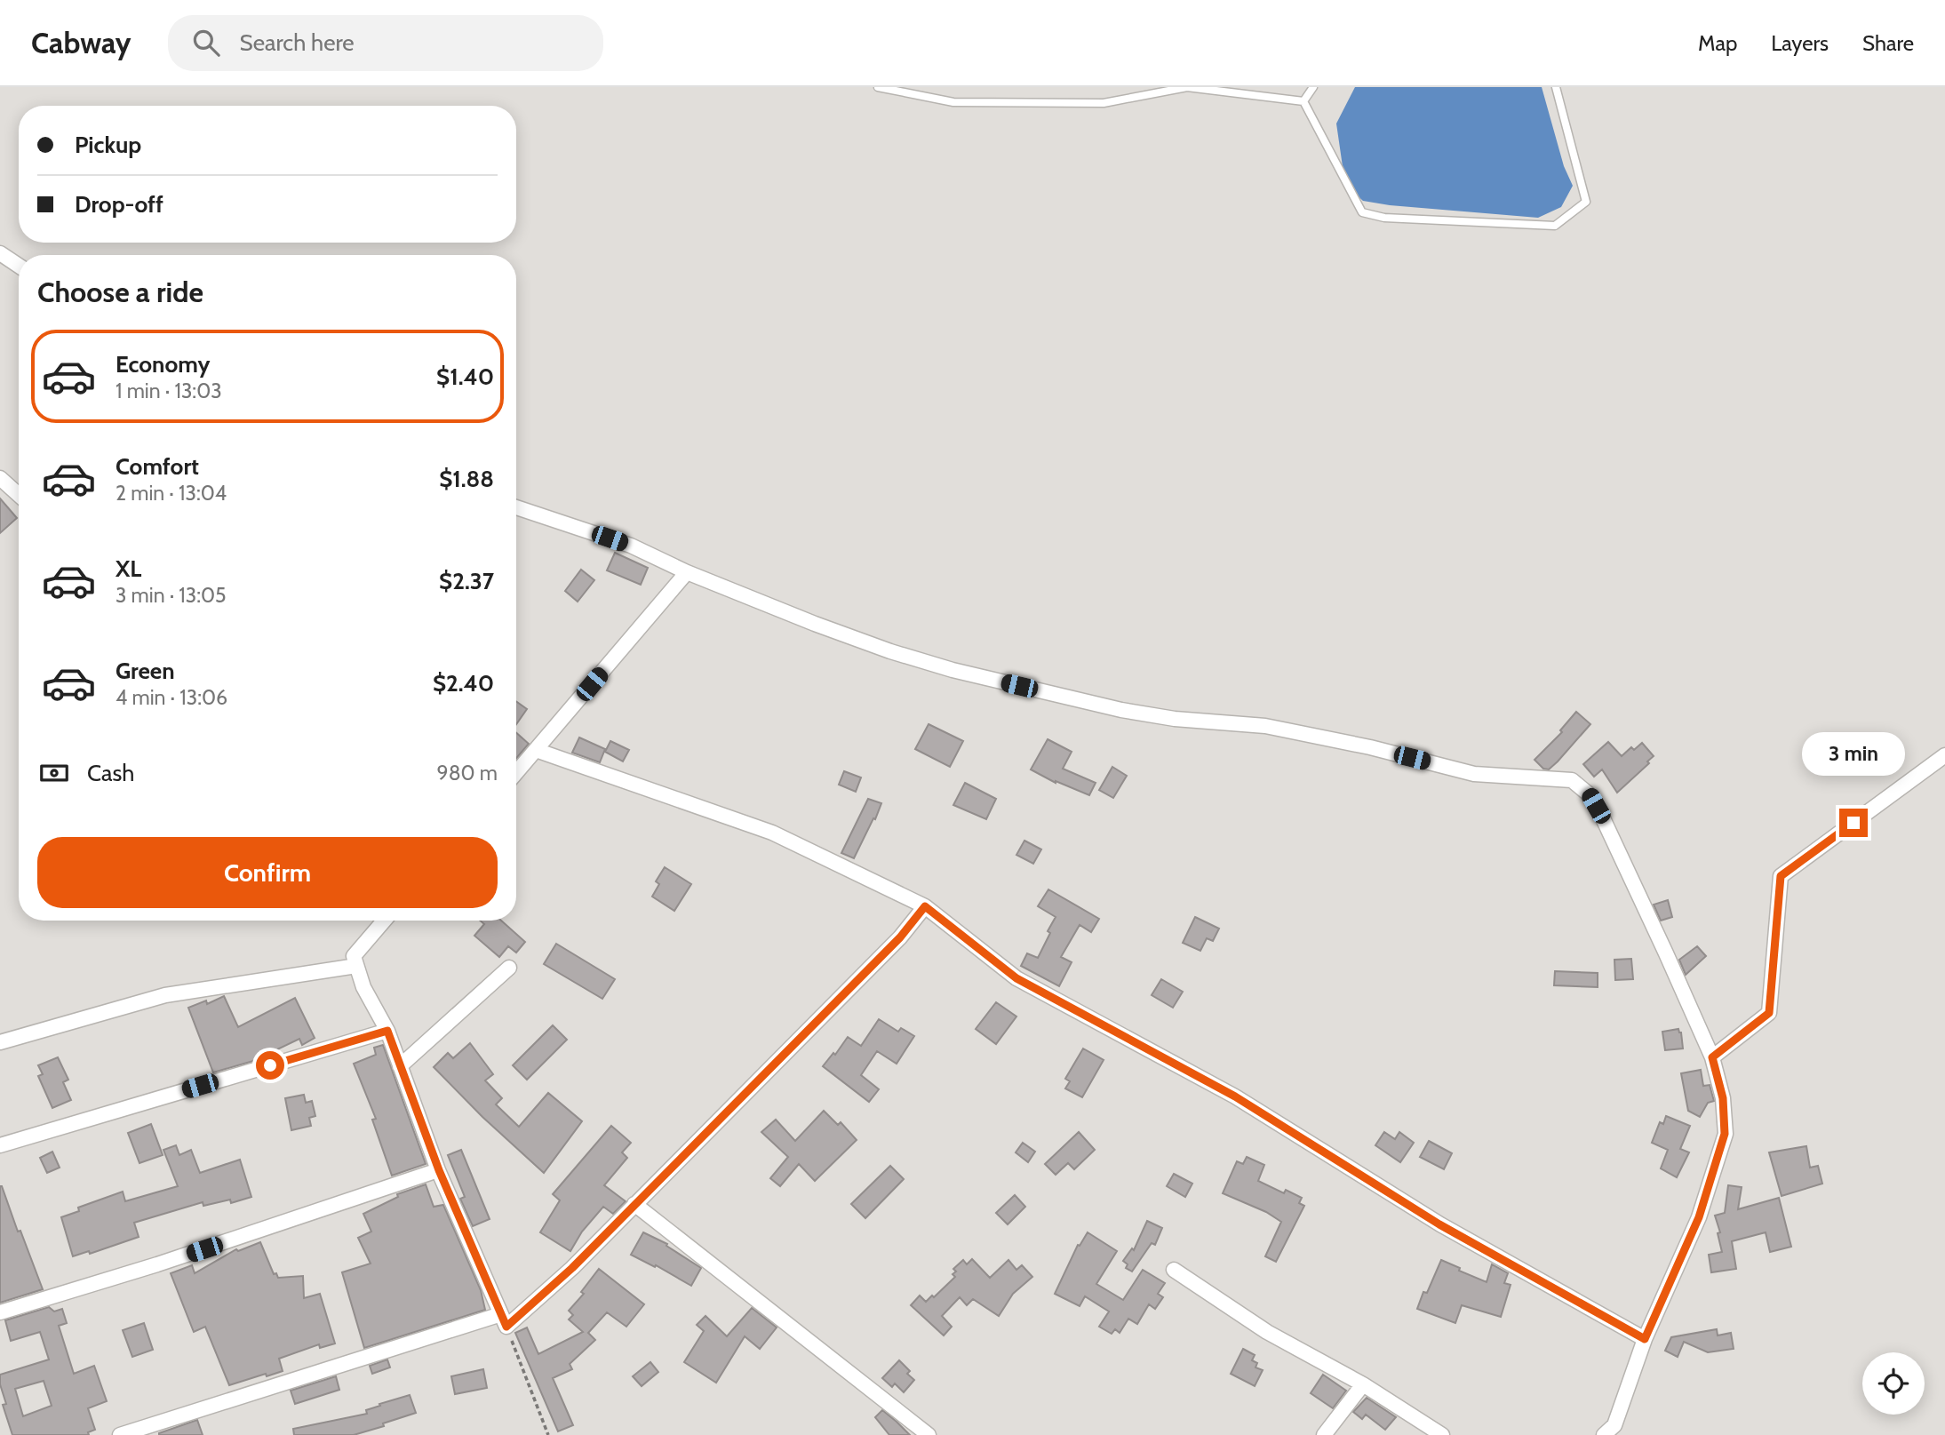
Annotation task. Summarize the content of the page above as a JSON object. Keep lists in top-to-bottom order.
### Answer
{
  "page": {
    "header": "Cabway",
    "search": "Search here",
    "nav": ["Map", "Layers", "Share"],
    "banner": ["Pickup", "Drop-off"],
    "heading": "Choose a ride",
    "list": [
      {
        "name": "Economy",
        "note": "1 min · 13:03",
        "value": "$1.40"
      },
      {
        "name": "Comfort",
        "note": "2 min · 13:04",
        "value": "$1.88"
      },
      {
        "name": "XL",
        "note": "3 min · 13:05",
        "value": "$2.37"
      },
      {
        "name": "Green",
        "note": "4 min · 13:06",
        "value": "$2.40"
      }
    ],
    "bubble": "3 min",
    "pay": ["Cash", "980 m"],
    "buttons": "Confirm"
  }
}
